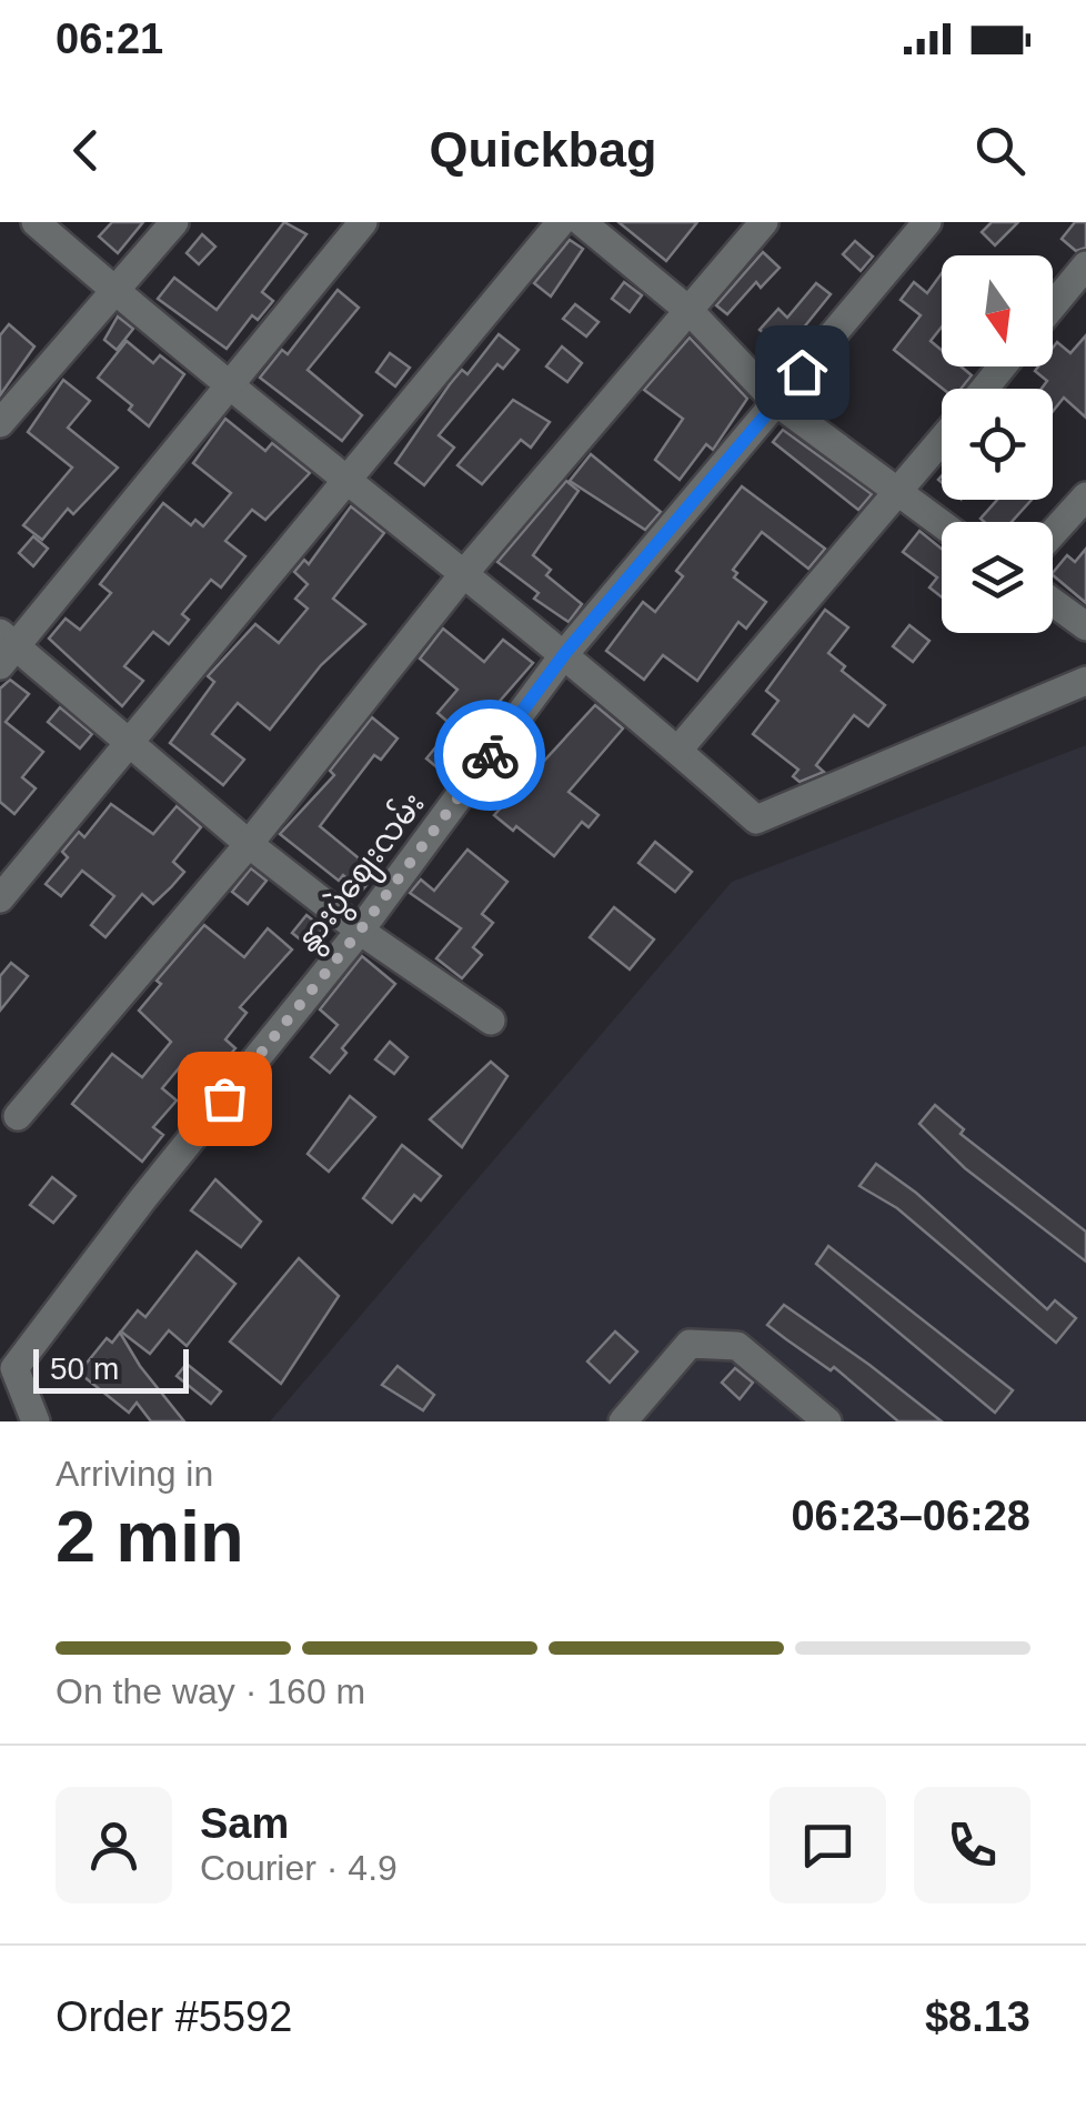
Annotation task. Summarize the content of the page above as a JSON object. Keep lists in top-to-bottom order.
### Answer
{
  "streets": {
    "street": ["နွားပွဲဈေးလမ်း"]
  },
  "scale_bar": "50 m",
  "north": "bottom",
  "page": {
    "status": "06:21",
    "header": "Quickbag",
    "scale": "50 m",
    "heading": ["2 min", "Arriving in", "06:23–06:28"],
    "panel": [
      "Sam",
      "Courier · 4.9",
      "Order #5592",
      "$8.13"
    ],
    "bar": "On the way · 160 m"
  }
}
